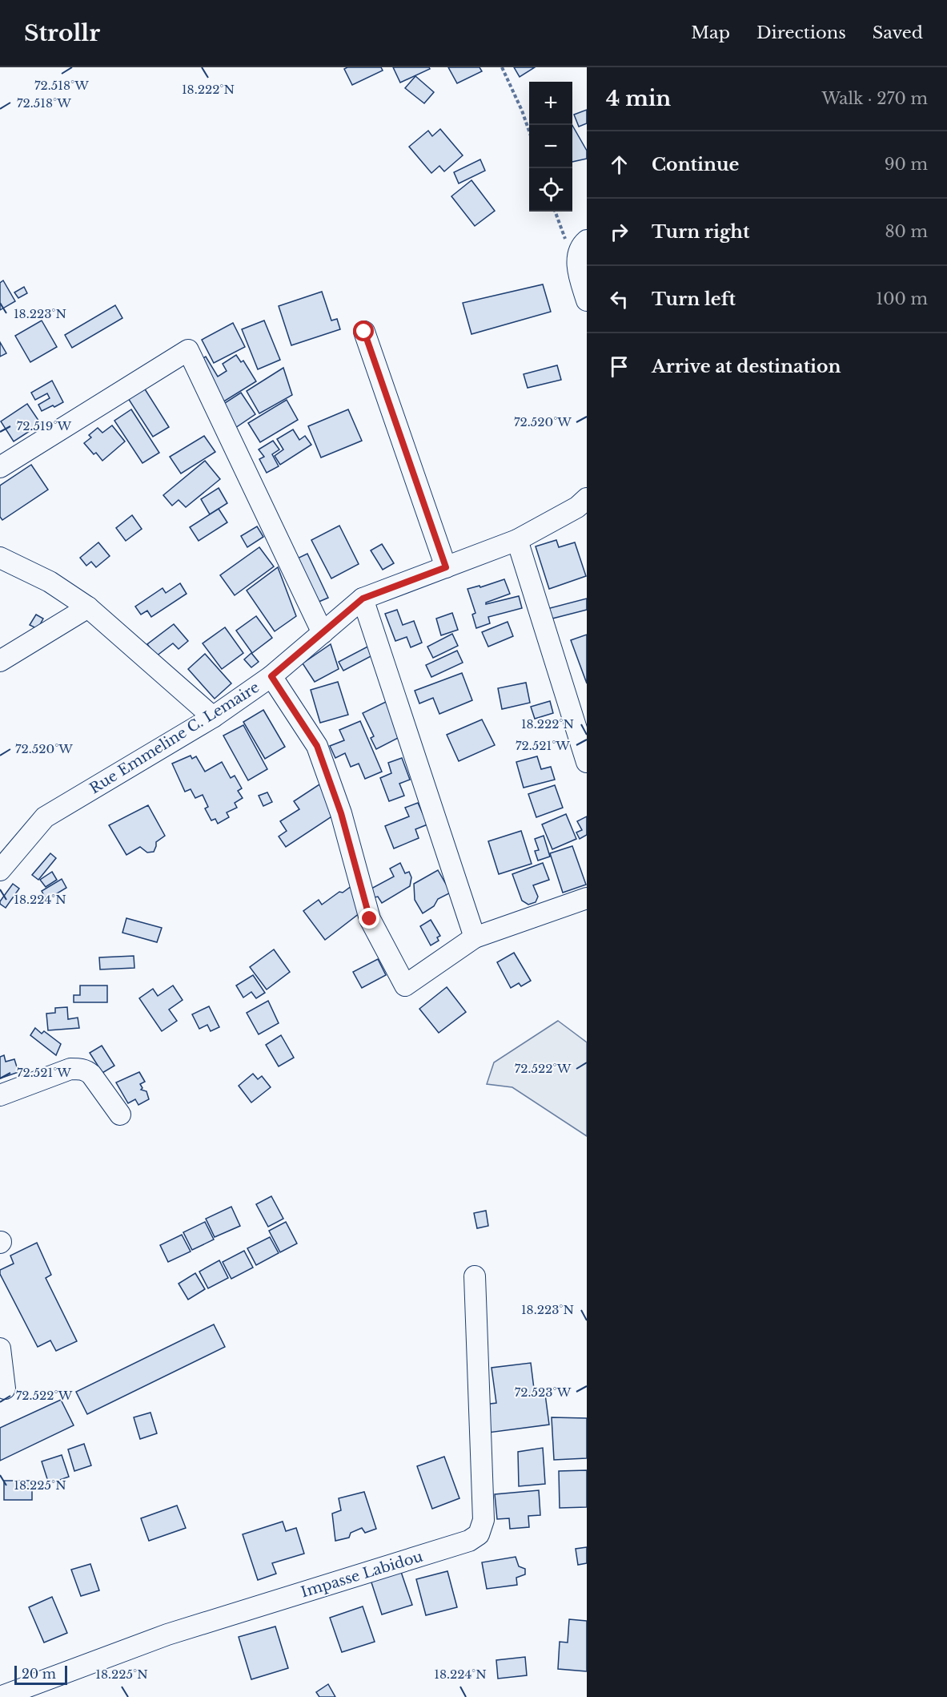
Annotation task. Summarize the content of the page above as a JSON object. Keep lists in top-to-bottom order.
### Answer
{
  "streets": {
    "street": ["Rue Emmeline C. Lemaire", "Impasse Labidou"]
  },
  "scale_bar": "20 m",
  "page": {
    "header": "Strollr",
    "nav": ["Map", "Directions", "Saved"],
    "heading": ["4 min", "Walk · 270 m"],
    "map_buttons": ["+", "−"],
    "list": [
      ["Continue", "90 m"],
      ["Turn right", "80 m"],
      ["Turn left", "100 m"],
      "Arrive at destination"
    ],
    "scale": "20 m"
  },
  "coordinates": [
    "72.518°W",
    "18.222°N",
    "18.223°N",
    "72.520°W",
    "72.519°W",
    "72.521°W",
    "18.224°N",
    "72.522°W",
    "72.523°W",
    "18.225°N"
  ]
}
